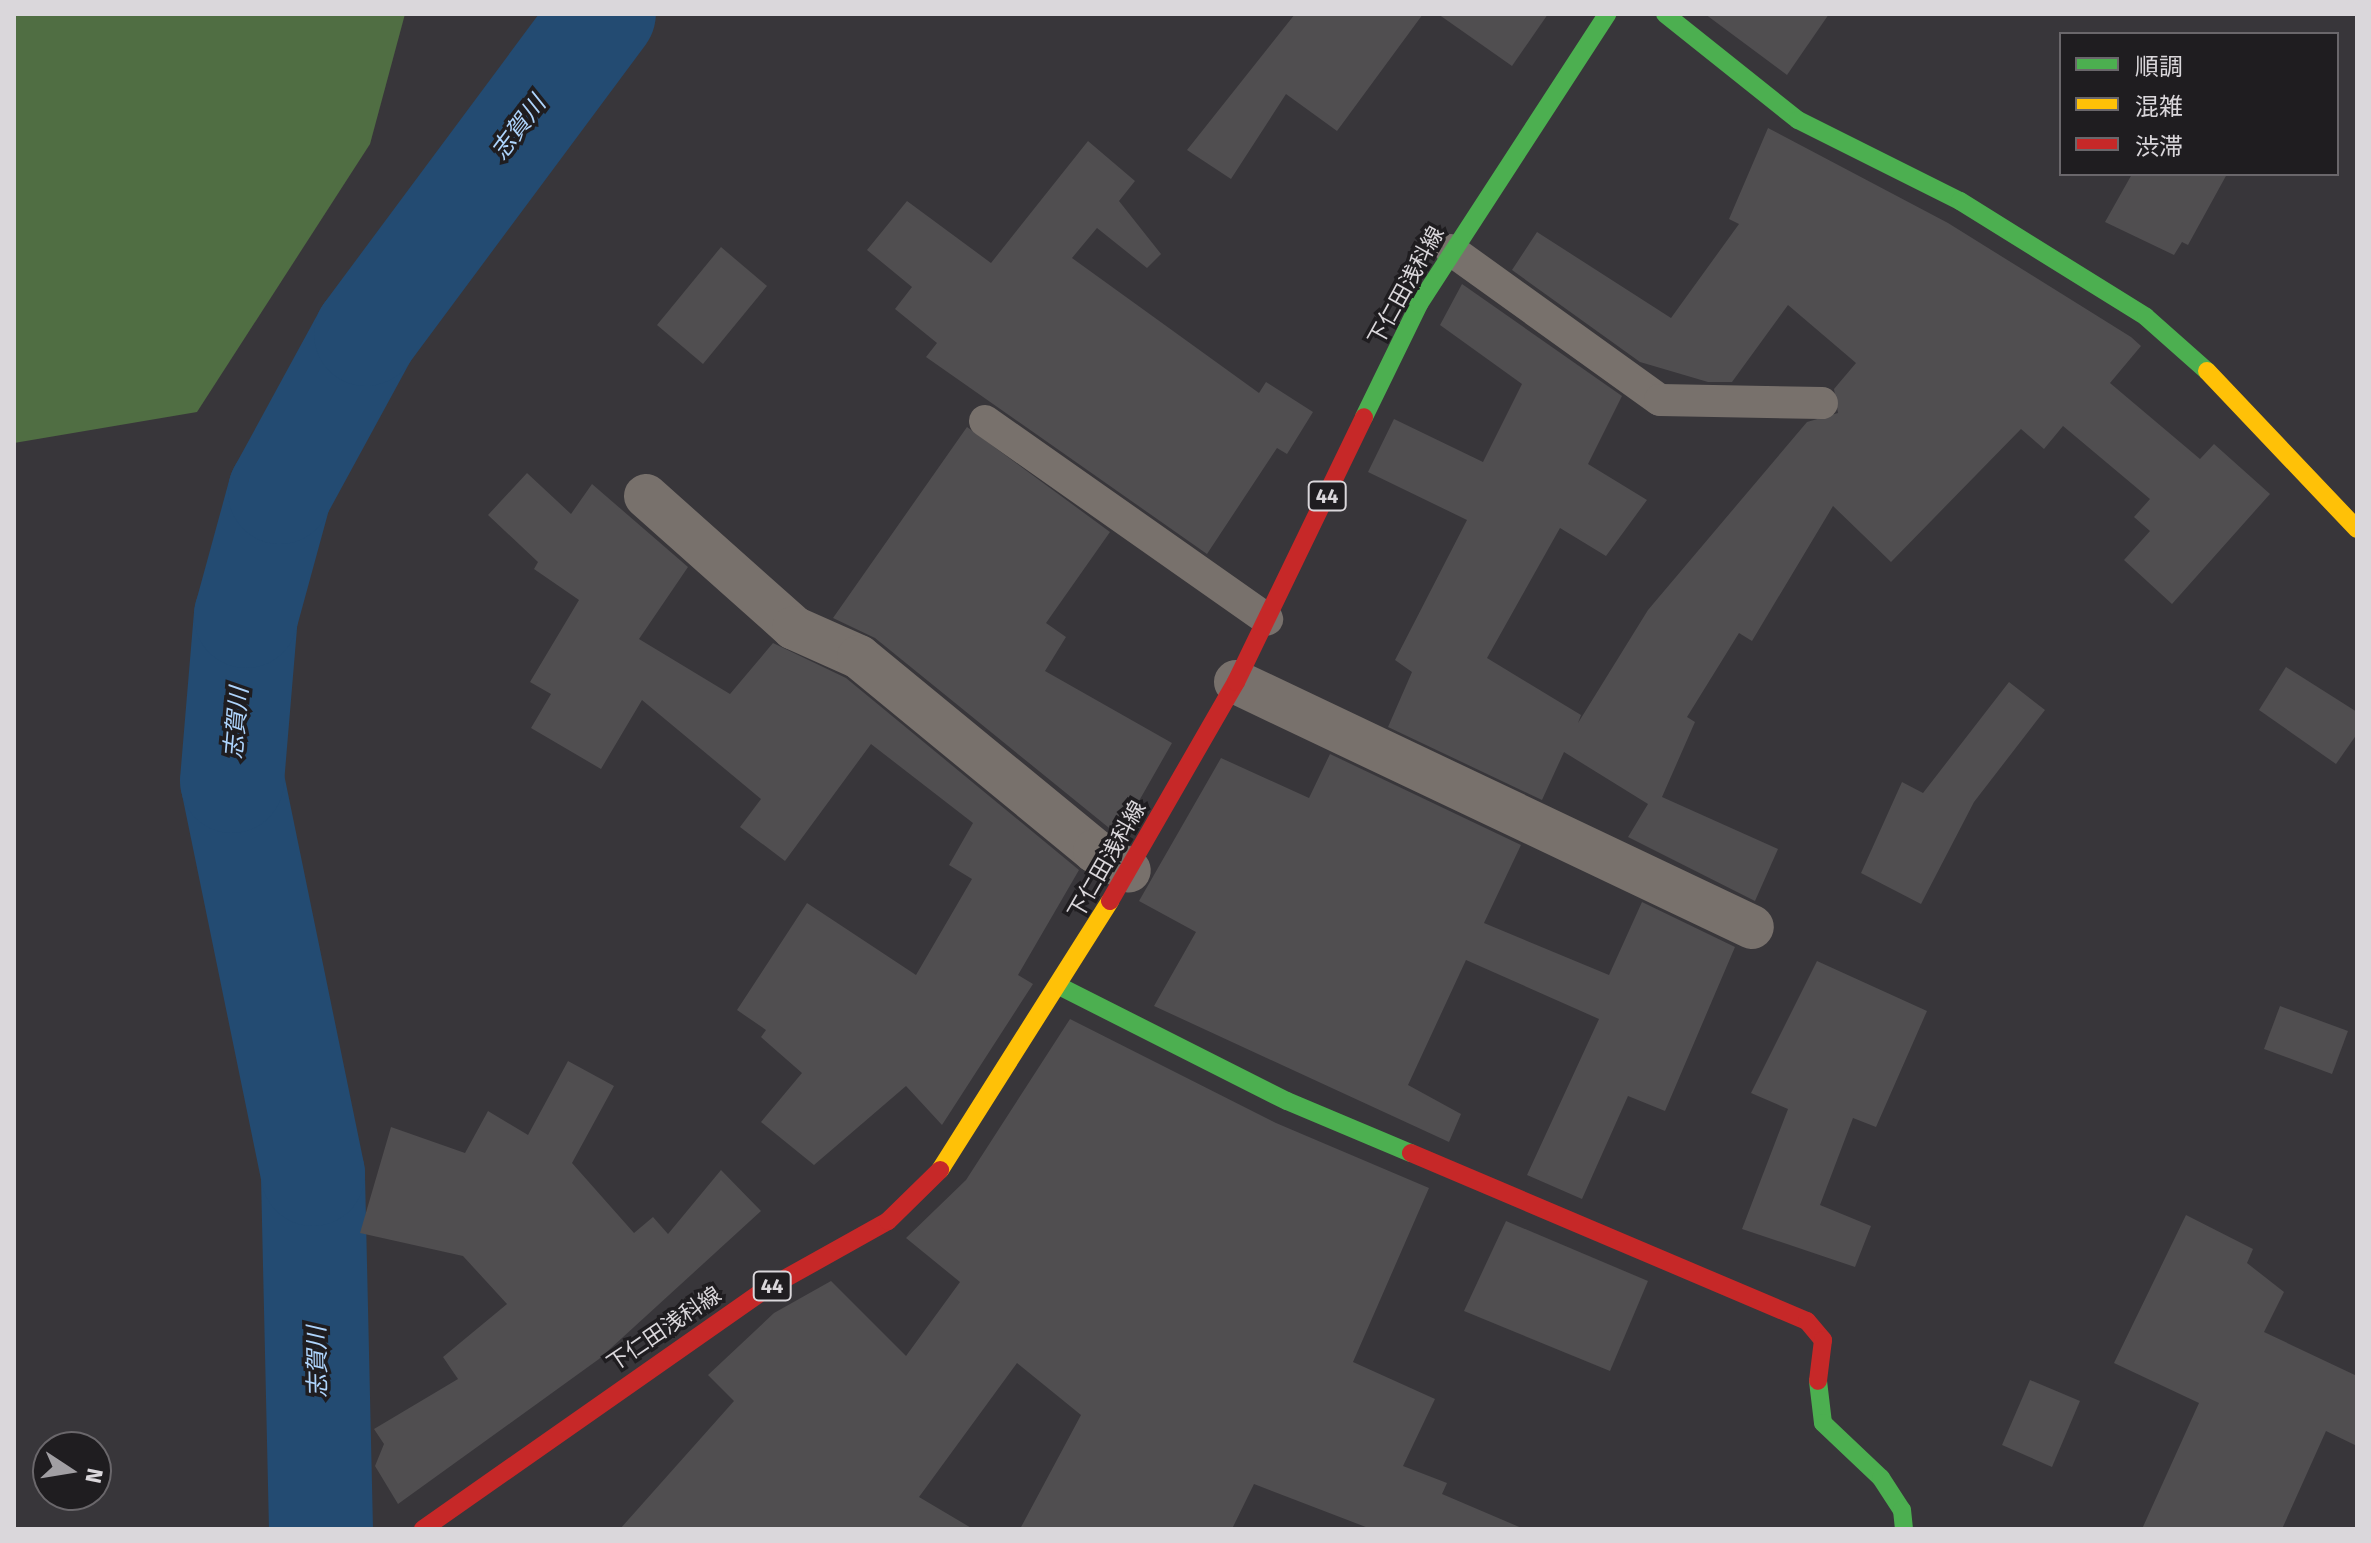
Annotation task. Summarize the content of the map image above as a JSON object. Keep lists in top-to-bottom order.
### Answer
{
  "streets": {
    "main road": ["下仁田浅科線", "44"]
  },
  "water": ["志賀川"],
  "legend": ["順調", "混雑", "渋滞"],
  "north": "right"
}
